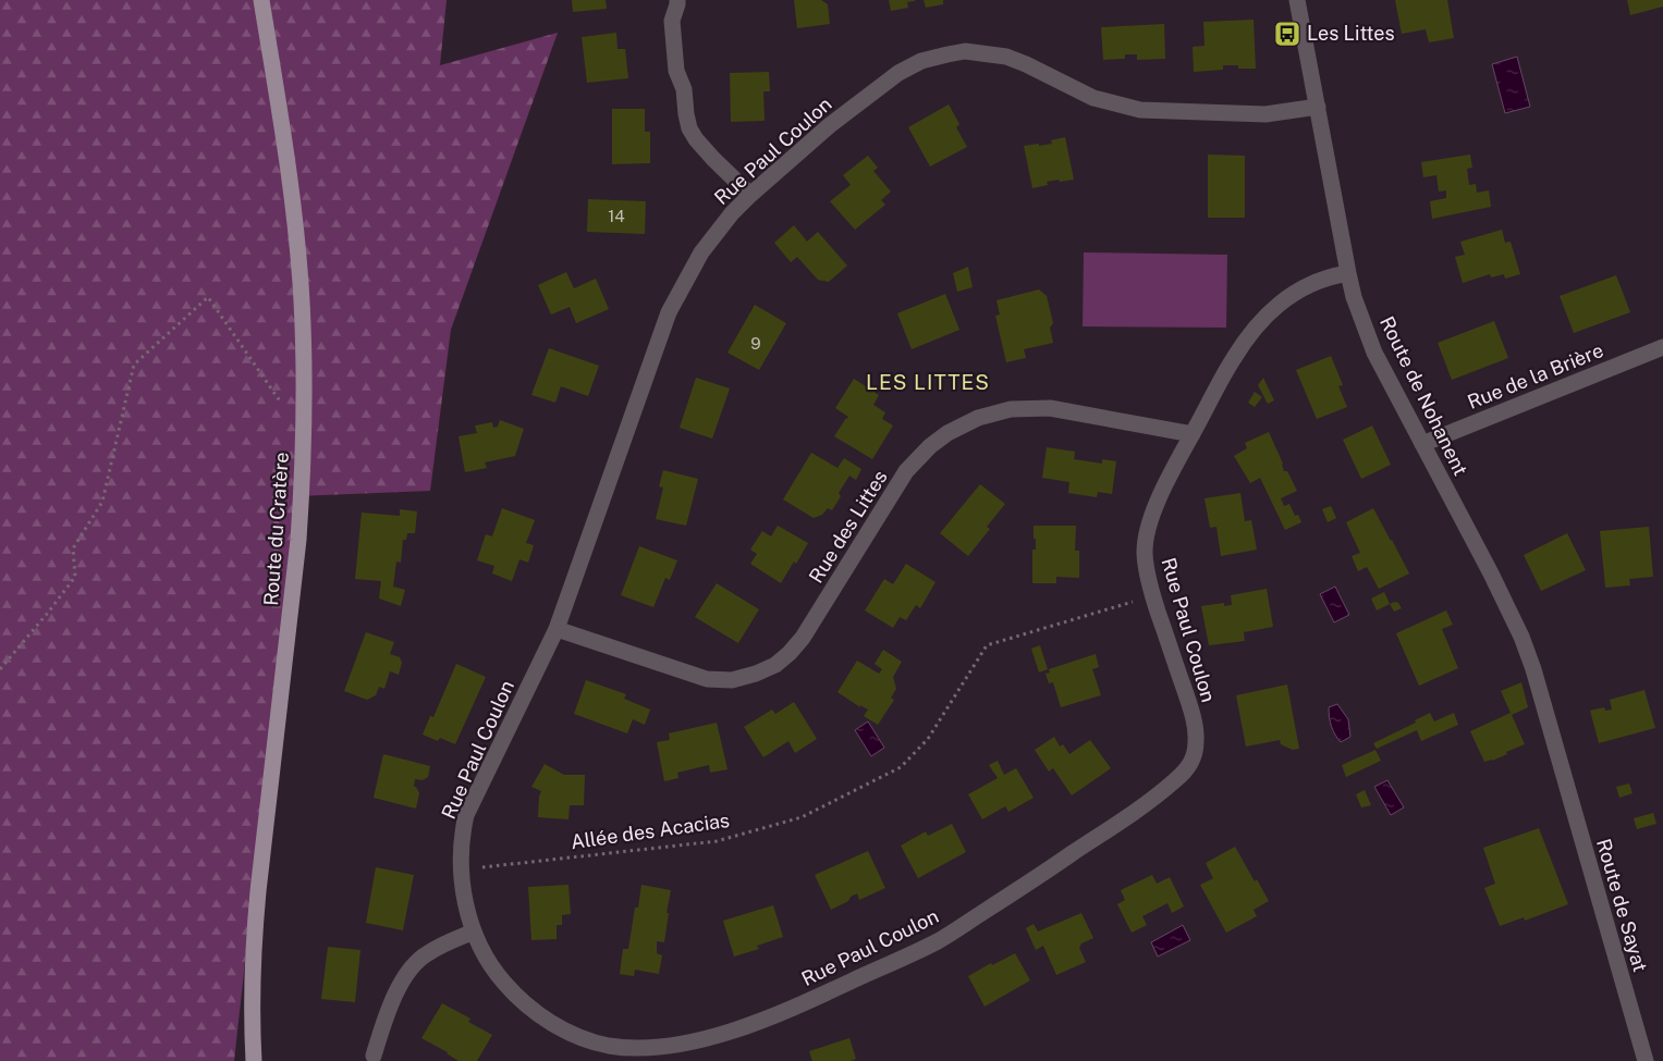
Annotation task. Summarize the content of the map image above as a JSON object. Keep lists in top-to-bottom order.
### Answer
{
  "streets": {
    "main road": ["Route du Cratère"],
    "street": [
      "Rue Paul Coulon",
      "Rue de la Brière",
      "Route de Nohanent",
      "Rue des Littes",
      "Route de Sayat"
    ],
    "path": ["Allée des Acacias"]
  },
  "crossings": [
    ["Rue Paul Coulon", "Route de Nohanent"],
    ["Rue Paul Coulon", "Rue des Littes"],
    ["Rue Paul Coulon", "Allée des Acacias"],
    ["Rue de la Brière", "Route de Nohanent"],
    ["Route de Nohanent", "Route de Sayat"]
  ],
  "districts": ["LES LITTES"],
  "places": {
    "bus stop": ["Les Littes"]
  },
  "house_numbers": ["14", "9"]
}
